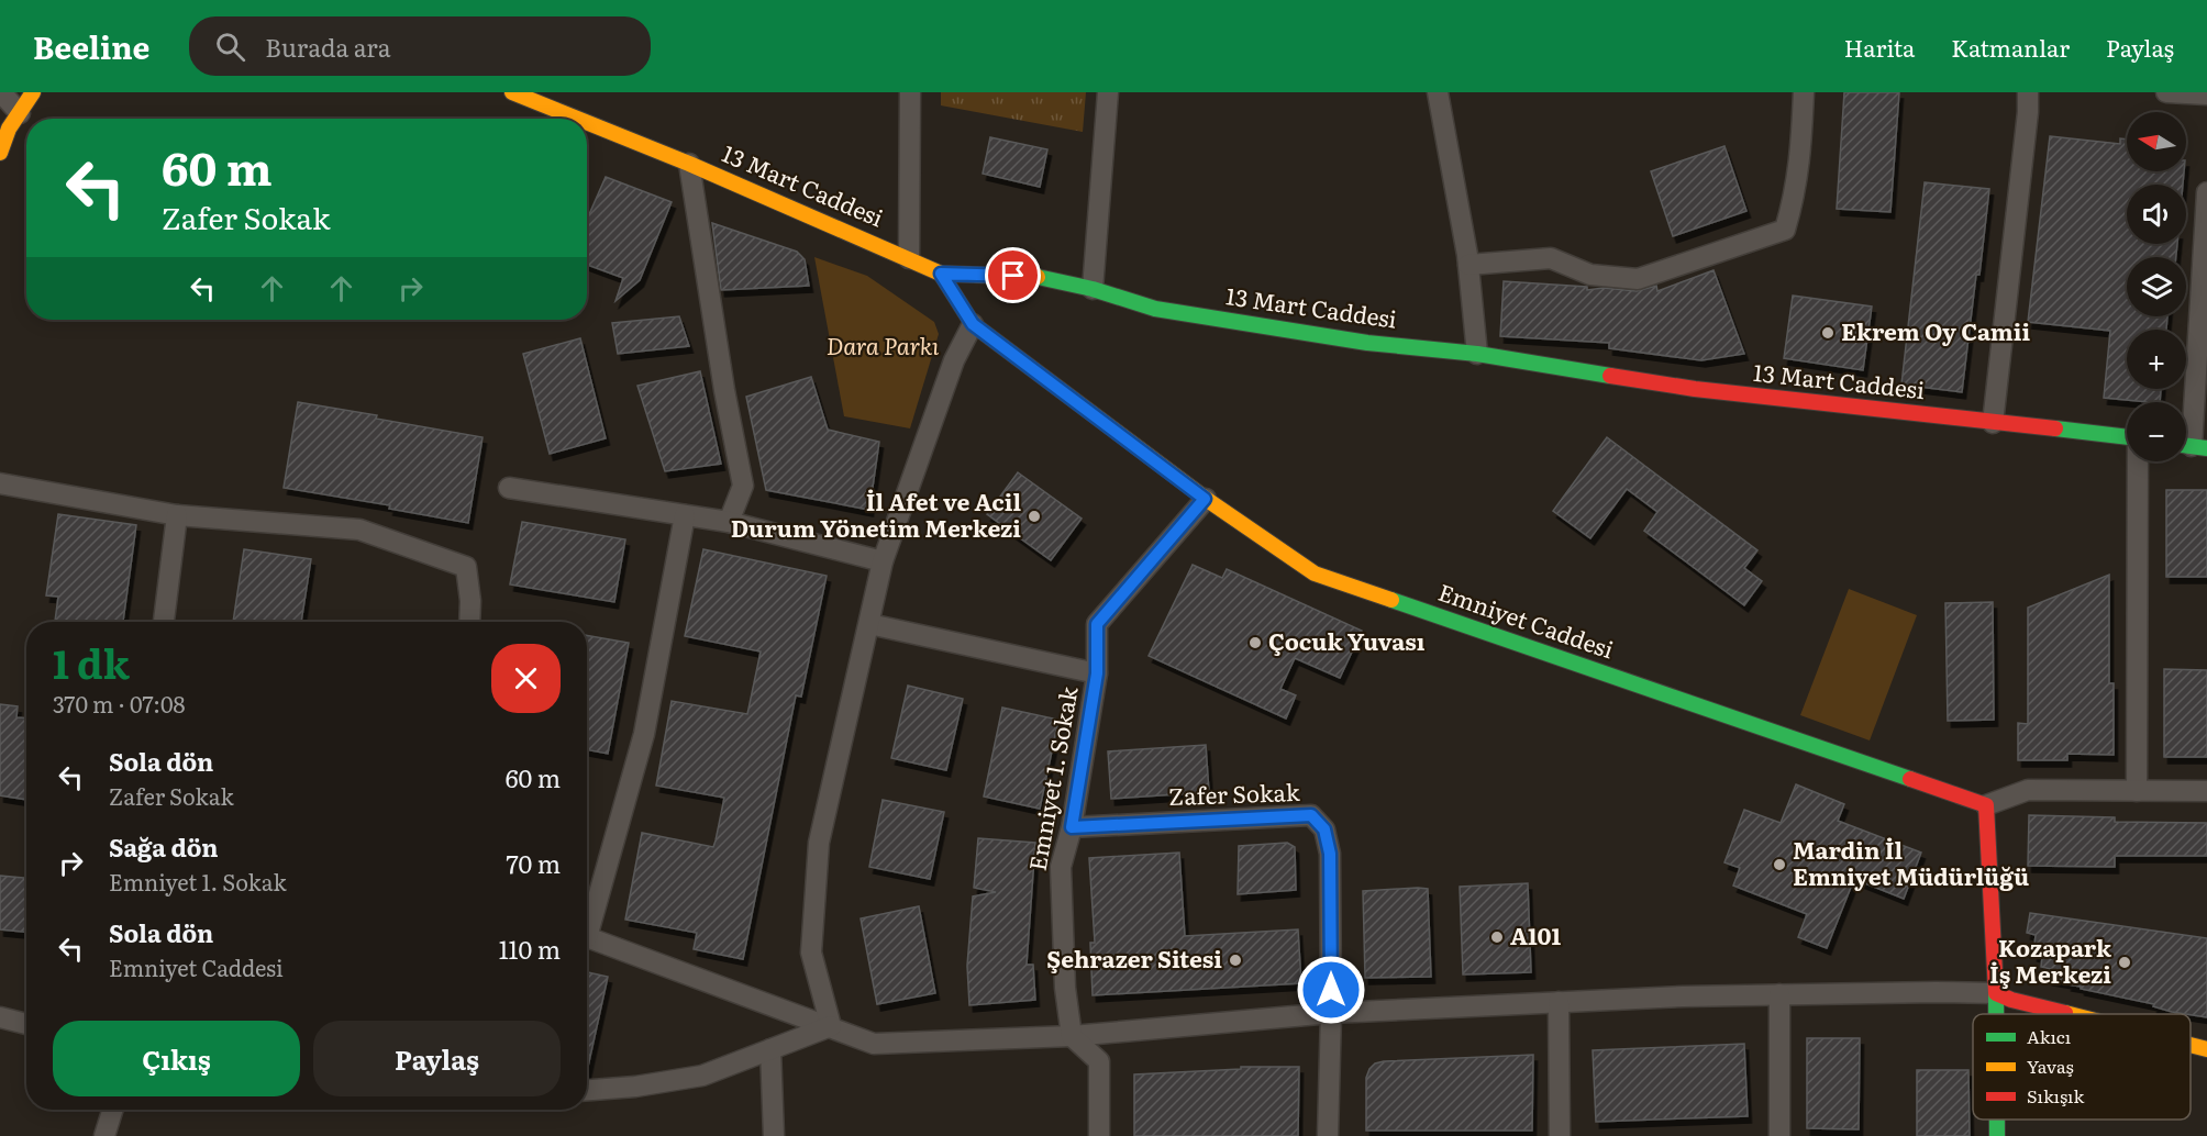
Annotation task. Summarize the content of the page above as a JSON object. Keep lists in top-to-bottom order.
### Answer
{
  "streets": {
    "street": [
      "13 Mart Caddesi",
      "Emniyet Caddesi",
      "Emniyet 1. Sokak",
      "Zafer Sokak"
    ]
  },
  "crossings": [
    ["13 Mart Caddesi", "Emniyet Caddesi"],
    ["Emniyet Caddesi", "Emniyet 1. Sokak"],
    ["Emniyet 1. Sokak", "Zafer Sokak"]
  ],
  "parks": ["Dara Parkı"],
  "places": [
    "Ekrem Oy Camii",
    "İl Afet ve Acil Durum Yönetim Merkezi",
    "Çocuk Yuvası",
    "Mardin İl Emniyet Müdürlüğü",
    "A101",
    "Şehrazer Sitesi",
    "Kozapark İş Merkezi"
  ],
  "legend": ["Akıcı", "Yavaş", "Sıkışık"],
  "north": "left",
  "page": {
    "header": "Beeline",
    "search": "Burada ara",
    "nav": ["Harita", "Katmanlar", "Paylaş"],
    "map_buttons": ["+", "−"],
    "turn": ["60 m", "Zafer Sokak"],
    "heading": ["1 dk", "370 m · 07:08"],
    "list": [
      {
        "name": "Sola dön",
        "note": "Zafer Sokak",
        "value": "60 m"
      },
      {
        "name": "Sağa dön",
        "note": "Emniyet 1. Sokak",
        "value": "70 m"
      },
      {
        "name": "Sola dön",
        "note": "Emniyet Caddesi",
        "value": "110 m"
      }
    ],
    "buttons": ["Çıkış", "Paylaş"]
  }
}
